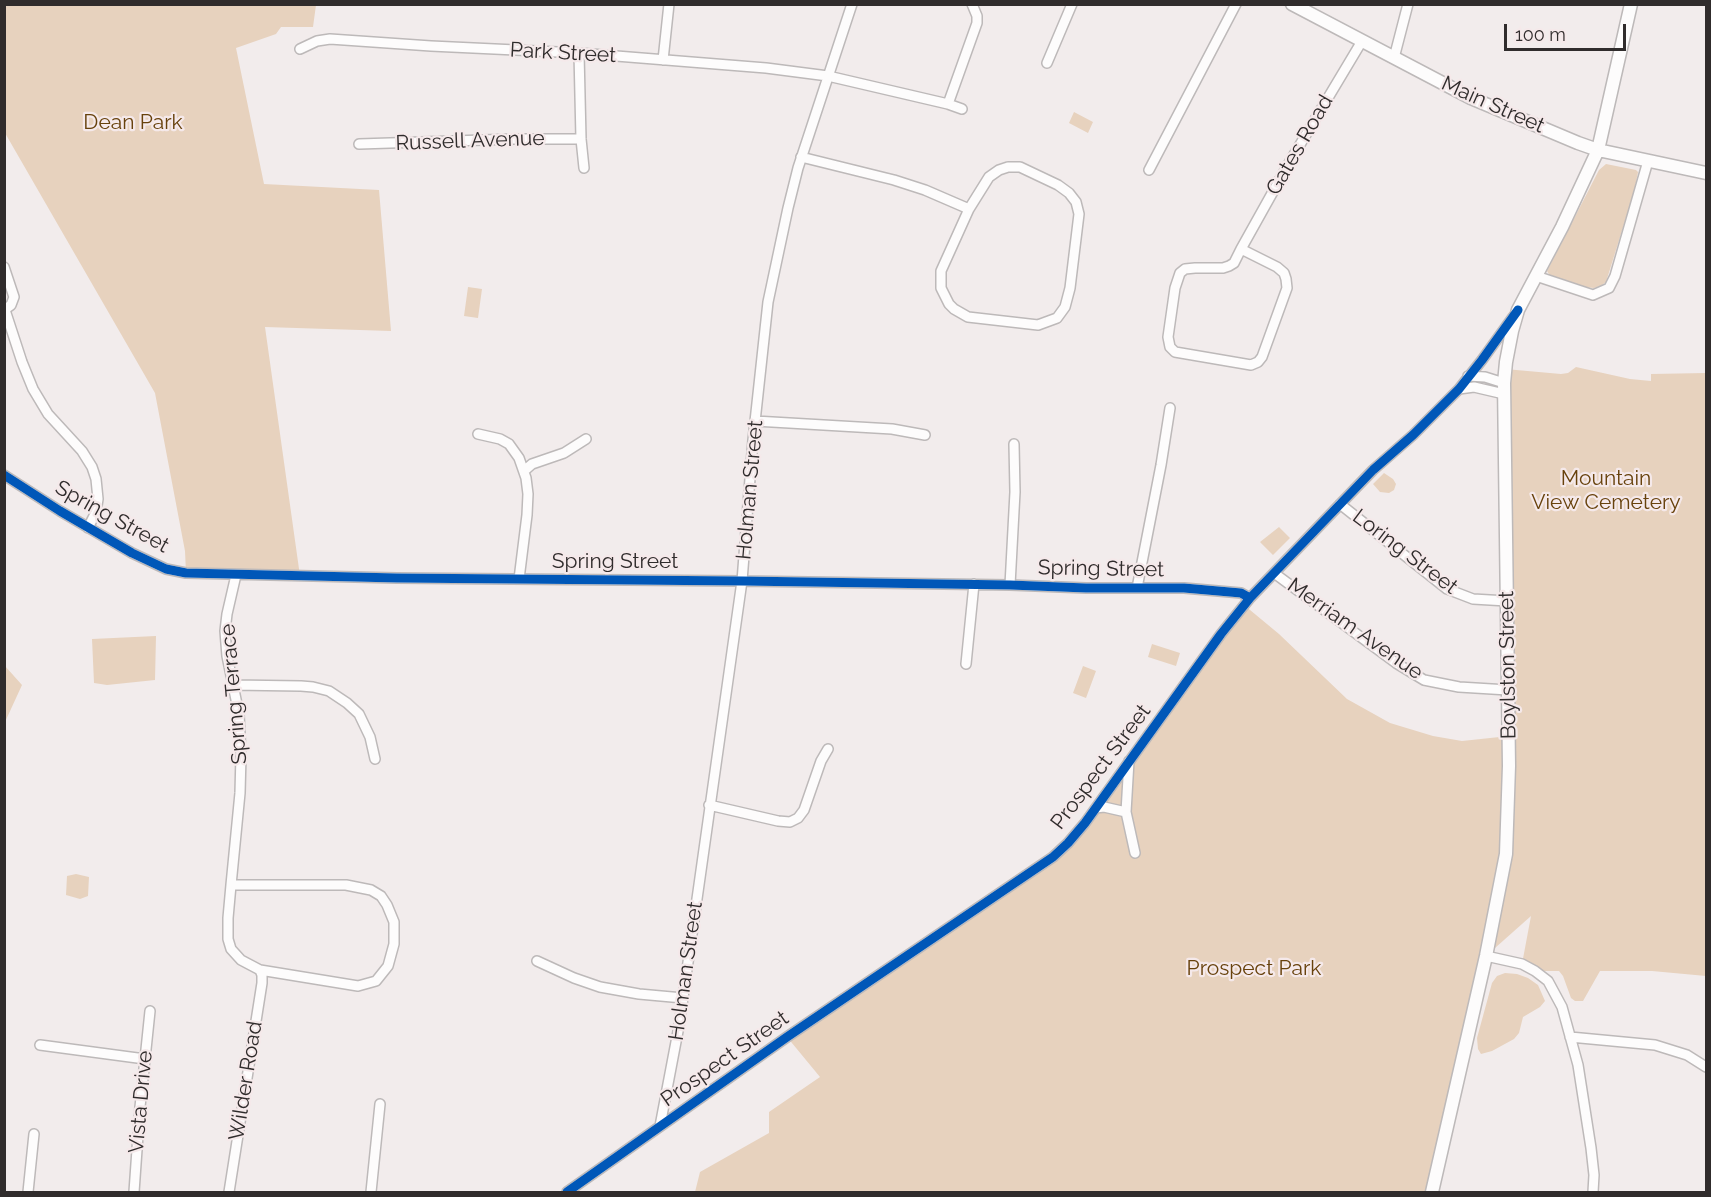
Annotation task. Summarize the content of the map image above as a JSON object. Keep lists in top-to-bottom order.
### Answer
{
  "streets": {
    "main road": ["Main Street", "Boylston Street"],
    "street": [
      "Park Street",
      "Russell Avenue",
      "Gates Road",
      "Holman Street",
      "Spring Street",
      "Loring Street",
      "Merriam Avenue",
      "Spring Terrace",
      "Prospect Street",
      "Wilder Road",
      "Vista Drive"
    ]
  },
  "crossings": [
    ["Park Street", "Holman Street"],
    ["Main Street", "Gates Road"],
    ["Main Street", "Boylston Street"],
    ["Holman Street", "Spring Street"],
    ["Holman Street", "Prospect Street"],
    ["Spring Street", "Spring Terrace"],
    ["Spring Street", "Prospect Street"],
    ["Loring Street", "Boylston Street"],
    ["Loring Street", "Prospect Street"],
    ["Merriam Avenue", "Boylston Street"],
    ["Merriam Avenue", "Prospect Street"],
    ["Boylston Street", "Prospect Street"],
    ["Spring Terrace", "Wilder Road"]
  ],
  "parks": ["Dean Park", "Mountain View Cemetery", "Prospect Park"],
  "scale_bar": "100 m"
}
